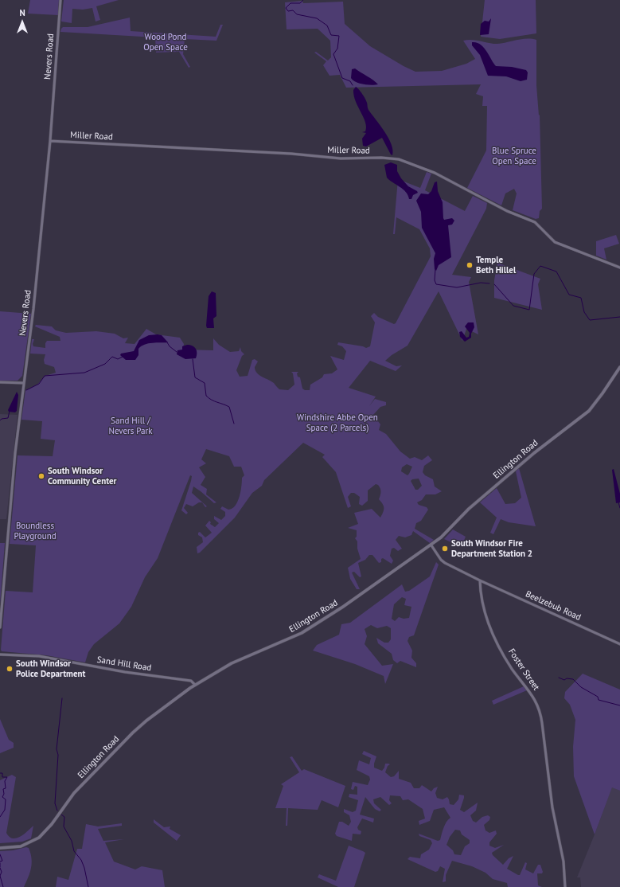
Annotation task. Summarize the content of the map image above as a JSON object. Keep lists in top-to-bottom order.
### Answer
{
  "streets": {
    "main road": ["Ellington Road"],
    "street": [
      "Nevers Road",
      "Miller Road",
      "Beelzebub Road",
      "Sand Hill Road",
      "Foster Street"
    ]
  },
  "crossings": [
    ["Nevers Road", "Miller Road"],
    ["Ellington Road", "Sand Hill Road"],
    ["Beelzebub Road", "Foster Street"]
  ],
  "parks": [
    "Wood Pond Open Space",
    "Blue Spruce Open Space",
    "Windshire Abbe Open Space (2 Parcels)",
    "Sand Hill / Nevers Park",
    "Boundless Playground"
  ],
  "places": [
    "Temple Beth Hillel",
    "South Windsor Community Center",
    "South Windsor Fire Department Station 2",
    "South Windsor Police Department"
  ],
  "north": "top"
}
